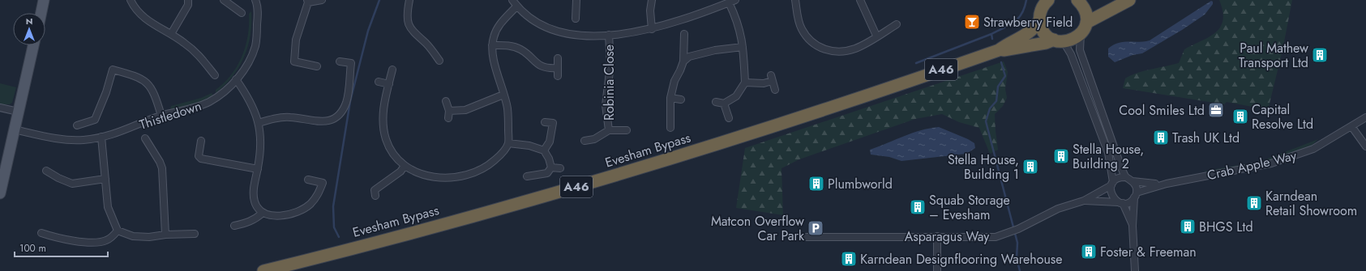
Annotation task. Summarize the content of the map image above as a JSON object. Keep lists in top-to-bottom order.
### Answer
{
  "streets": {
    "highway": ["A46", "Evesham Bypass"],
    "street": [
      "Robinia Close",
      "Thistledown",
      "Crab Apple Way",
      "Asparagus Way"
    ]
  },
  "crossings": [
    ["Crab Apple Way", "Asparagus Way"]
  ],
  "places": {
    "bar": ["Strawberry Field"],
    "building": [
      "Paul Mathew Transport Ltd",
      "Capital Resolve Ltd",
      "Trash UK Ltd",
      "Stella House, Building 2",
      "Stella House, Building 1",
      "Plumbworld",
      "Karndean Retail Showroom",
      "Squab Storage – Evesham",
      "BHGS Ltd",
      "Foster & Freeman",
      "Karndean Designflooring Warehouse"
    ],
    "office": ["Cool Smiles Ltd"],
    "parking": ["Matcon Overflow Car Park"]
  },
  "scale_bar": "100 m",
  "north": "top"
}
